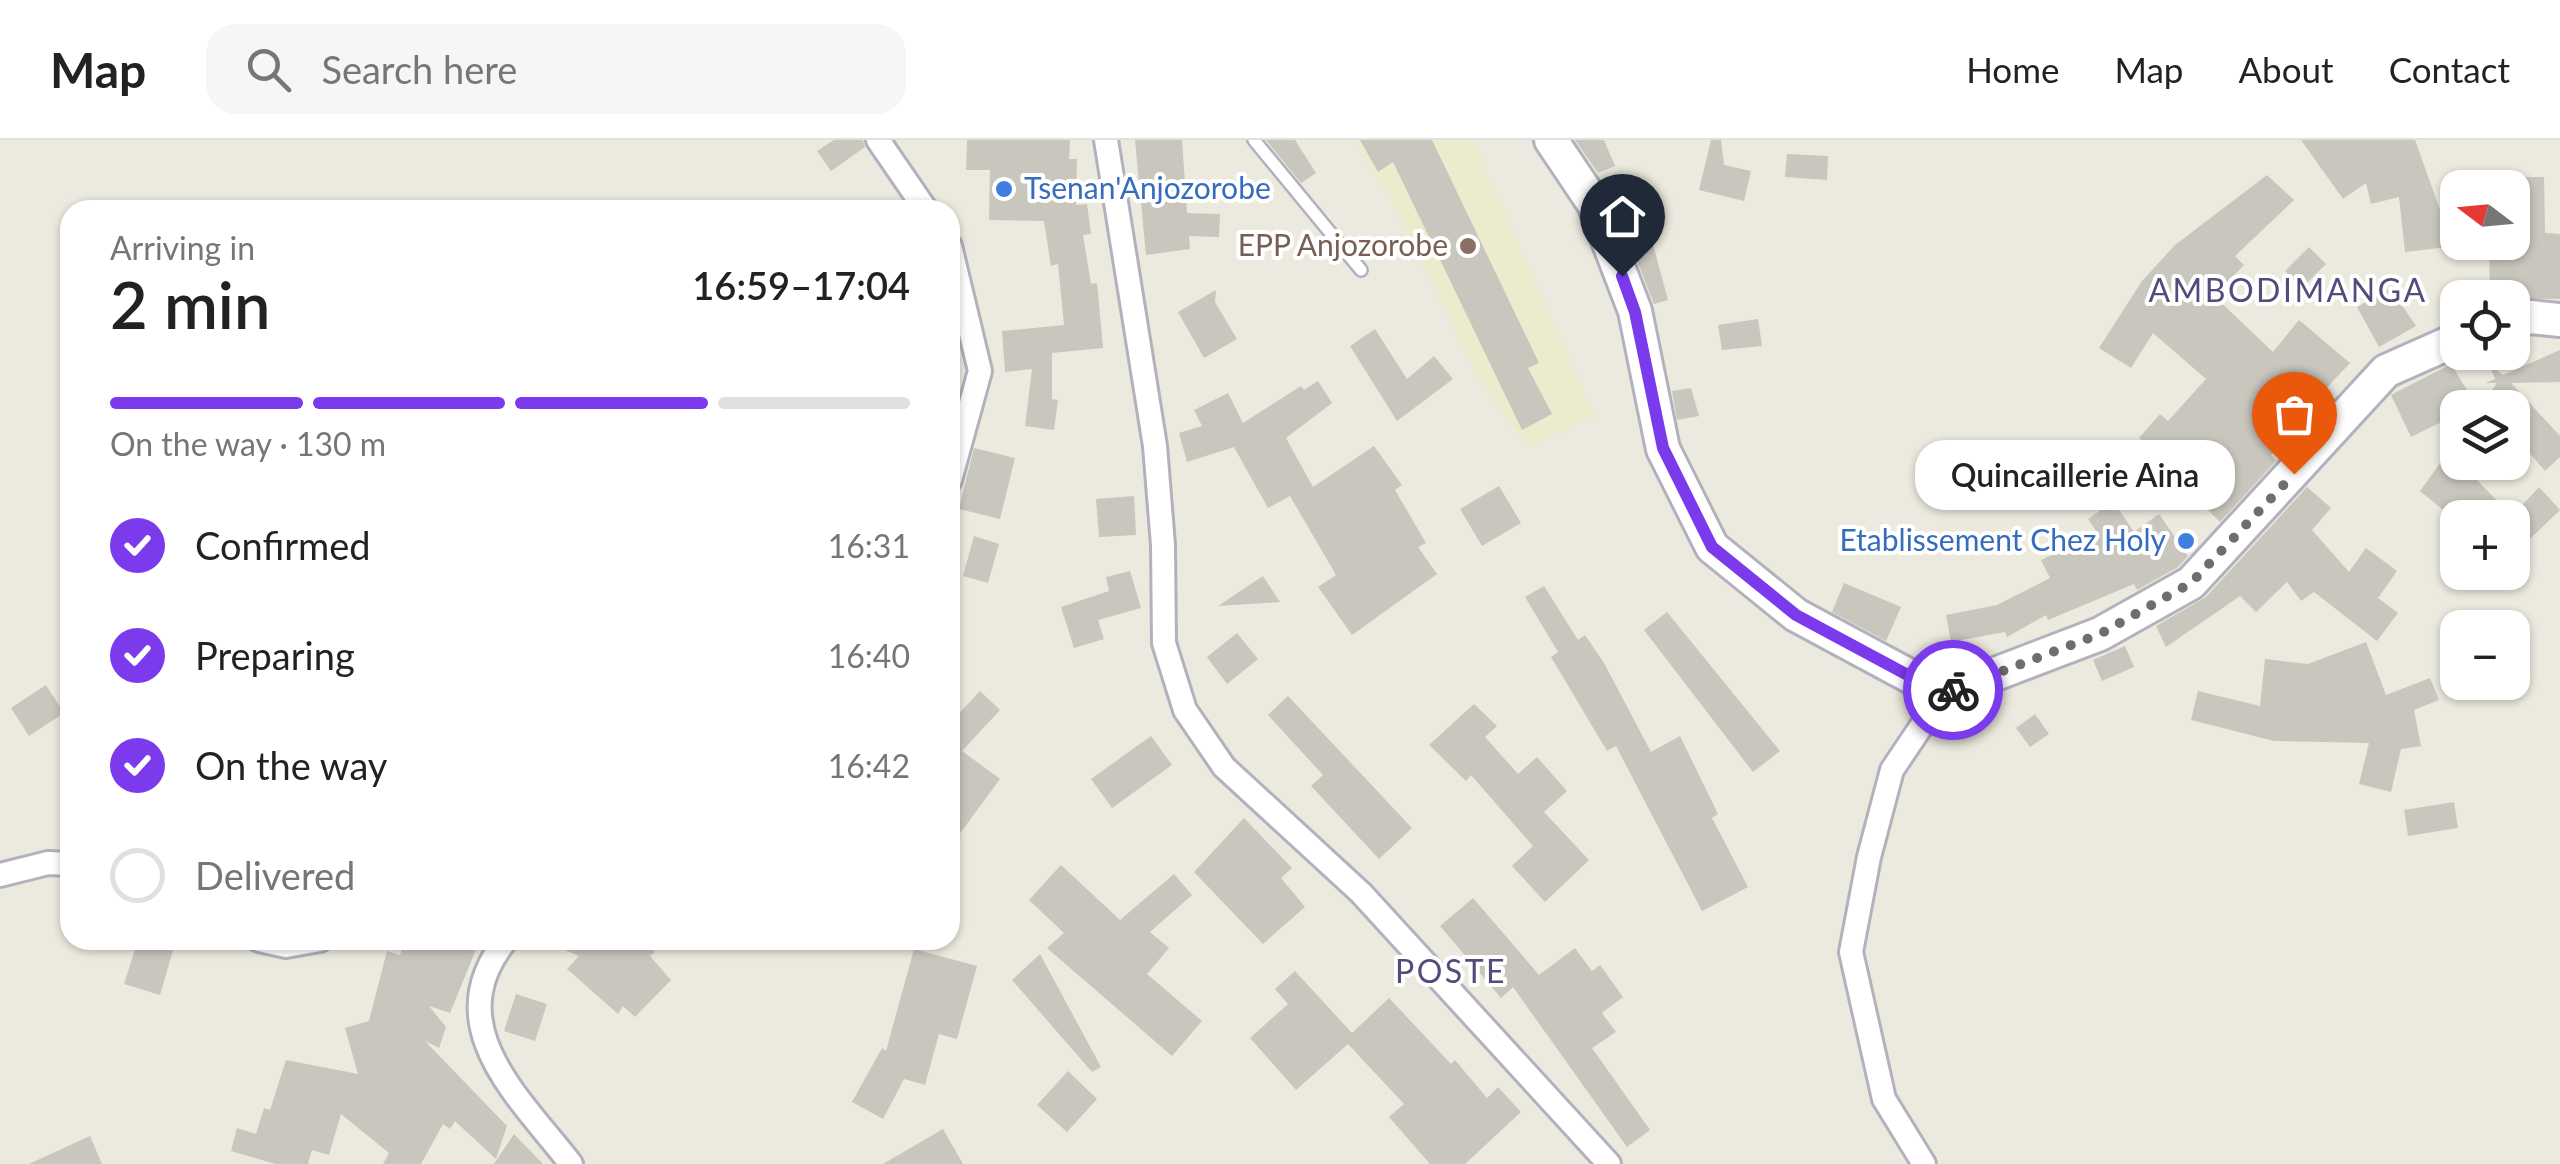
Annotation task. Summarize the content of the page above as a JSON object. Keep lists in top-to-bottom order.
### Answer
{
  "districts": ["AMBODIMANGA", "POSTE"],
  "places": [
    "Tsenan'Anjozorobe",
    "EPP Anjozorobe",
    "Quincaillerie Aina",
    "Etablissement Chez Holy"
  ],
  "north": "left",
  "page": {
    "header": "Map",
    "search": "Search here",
    "nav": [
      "Home",
      "Map",
      "About",
      "Contact"
    ],
    "map_buttons": ["+", "−"],
    "heading": ["2 min", "Arriving in", "16:59–17:04"],
    "bar": "On the way · 130 m",
    "bubble": "Quincaillerie Aina",
    "list": [
      ["Confirmed", "16:31"],
      ["Preparing", "16:40"],
      ["On the way", "16:42"],
      "Delivered"
    ]
  }
}
